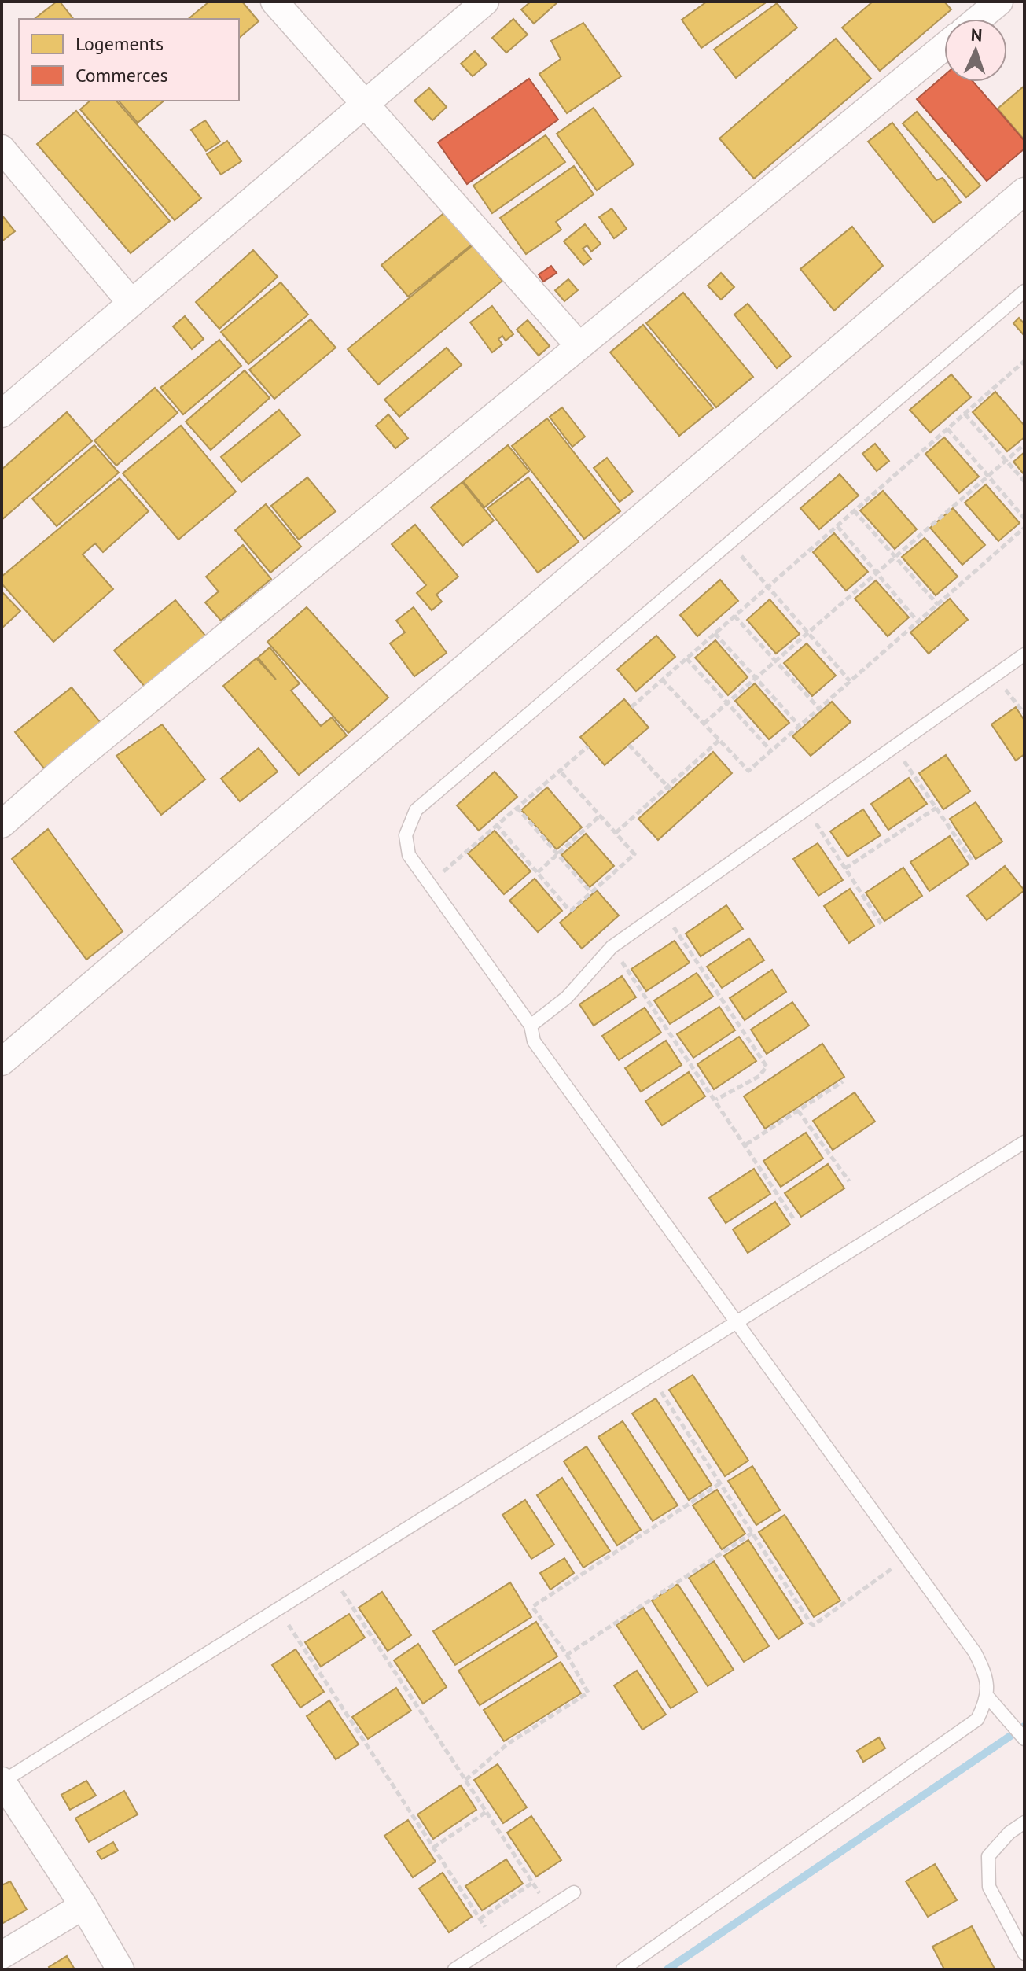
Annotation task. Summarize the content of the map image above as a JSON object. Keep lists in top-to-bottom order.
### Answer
{
  "legend": ["Logements", "Commerces"],
  "north": "top"
}
